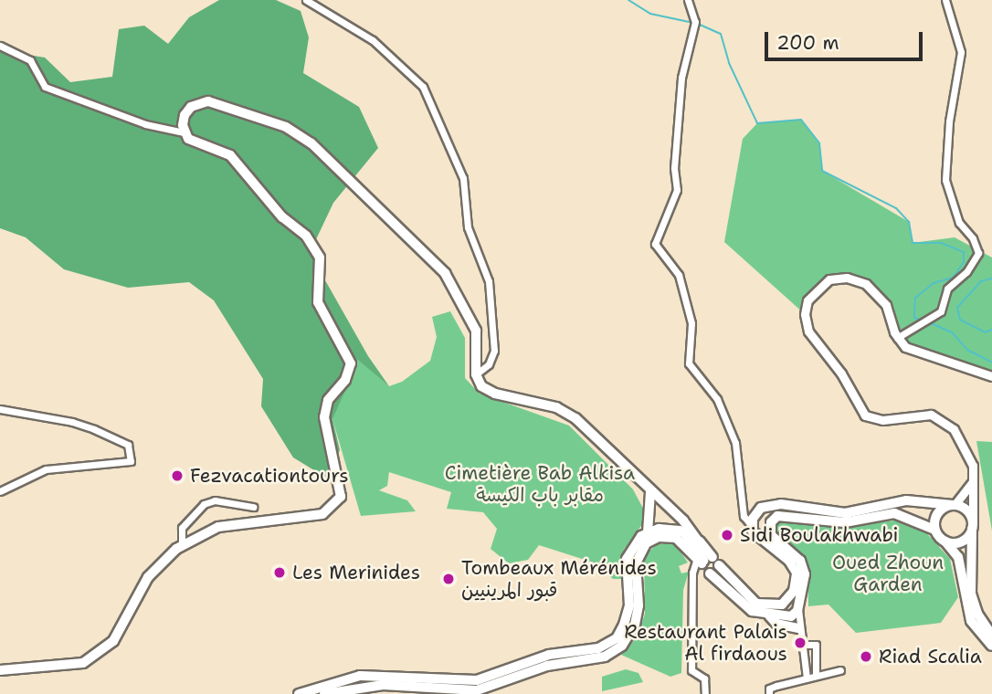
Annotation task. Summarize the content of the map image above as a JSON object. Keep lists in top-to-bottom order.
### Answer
{
  "parks": ["Cimetière Bab Alkisa مقابر باب الكيسة", "Oued Zhoun Garden"],
  "places": [
    "Fezvacationtours",
    "Sidi Boulakhwabi",
    "Les Merinides",
    "Tombeaux Mérénides قبور المرينيين",
    "Restaurant Palais Al firdaous",
    "Riad Scalia"
  ],
  "scale_bar": "200 m"
}
